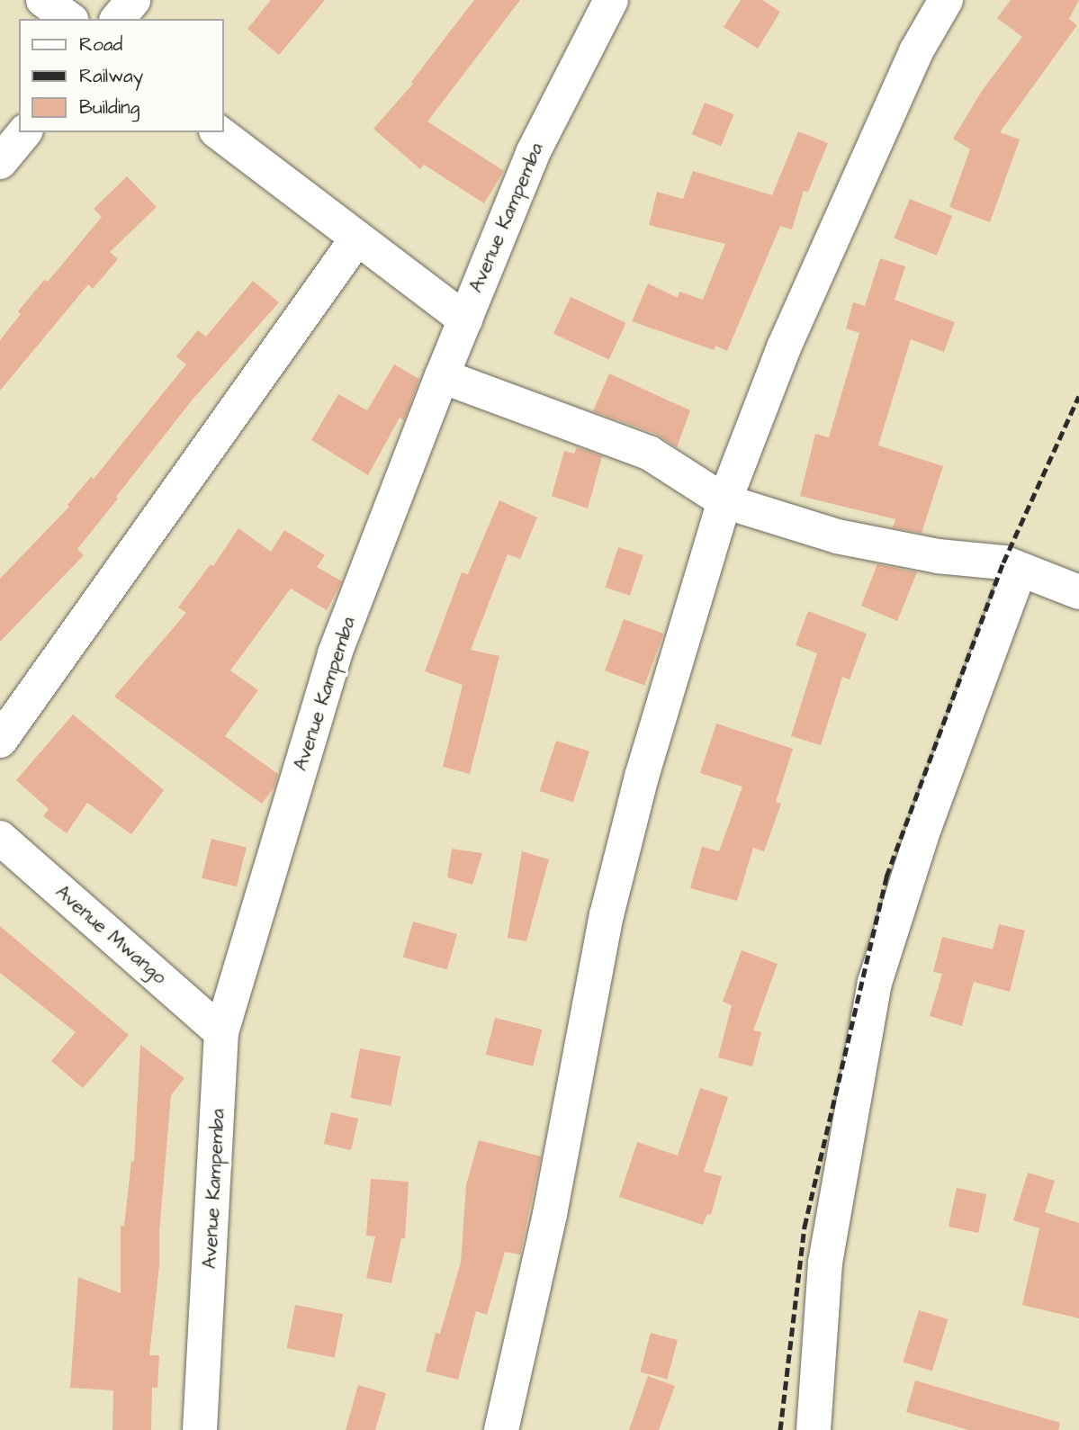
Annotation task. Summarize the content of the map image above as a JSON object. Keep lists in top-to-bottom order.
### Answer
{
  "streets": {
    "street": ["Avenue Kampemba", "Avenue Mwango"]
  },
  "crossings": [
    ["Avenue Kampemba", "Avenue Mwango"]
  ],
  "legend": ["Road", "Railway", "Building"]
}
